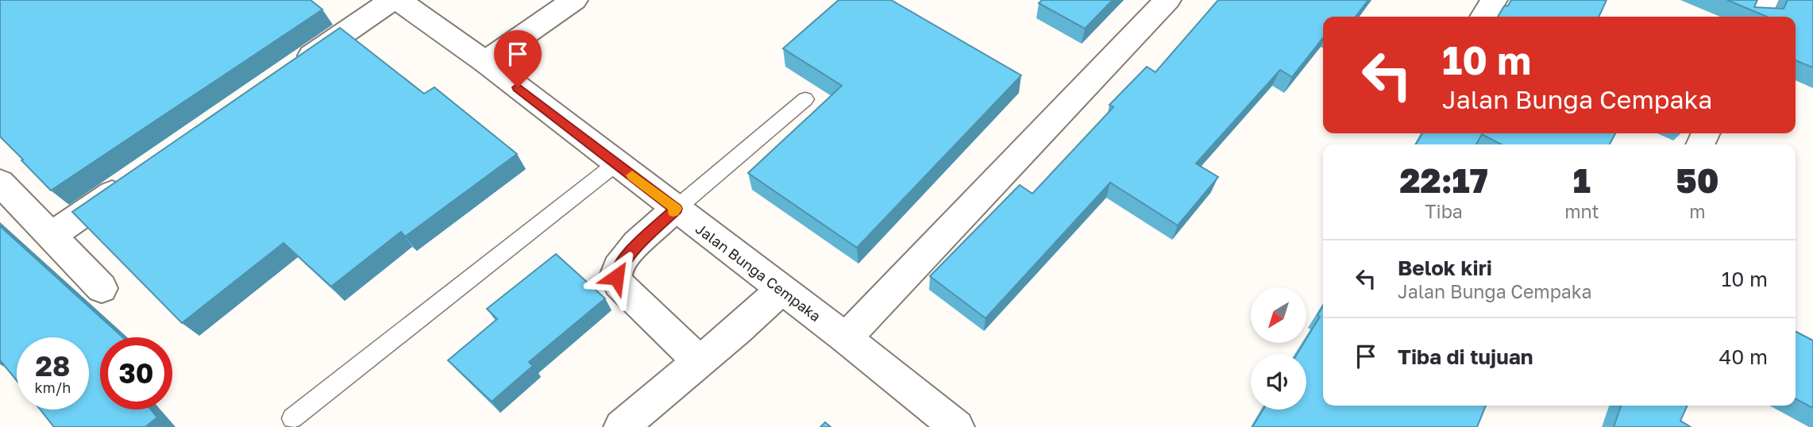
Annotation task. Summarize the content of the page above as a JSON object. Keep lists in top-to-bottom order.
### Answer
{
  "streets": {
    "street": ["Jalan Bunga Cempaka"]
  },
  "north": "bottom left",
  "page": {
    "turn": ["10 m", "Jalan Bunga Cempaka"],
    "eta": [
      "22:17",
      "Tiba",
      "1",
      "mnt",
      "50",
      "m"
    ],
    "list": [
      {
        "name": "Belok kiri",
        "note": "Jalan Bunga Cempaka",
        "value": "10 m"
      },
      {
        "name": "Tiba di tujuan",
        "value": "40 m"
      }
    ],
    "speed": "28 km/h",
    "limit": "30"
  }
}
